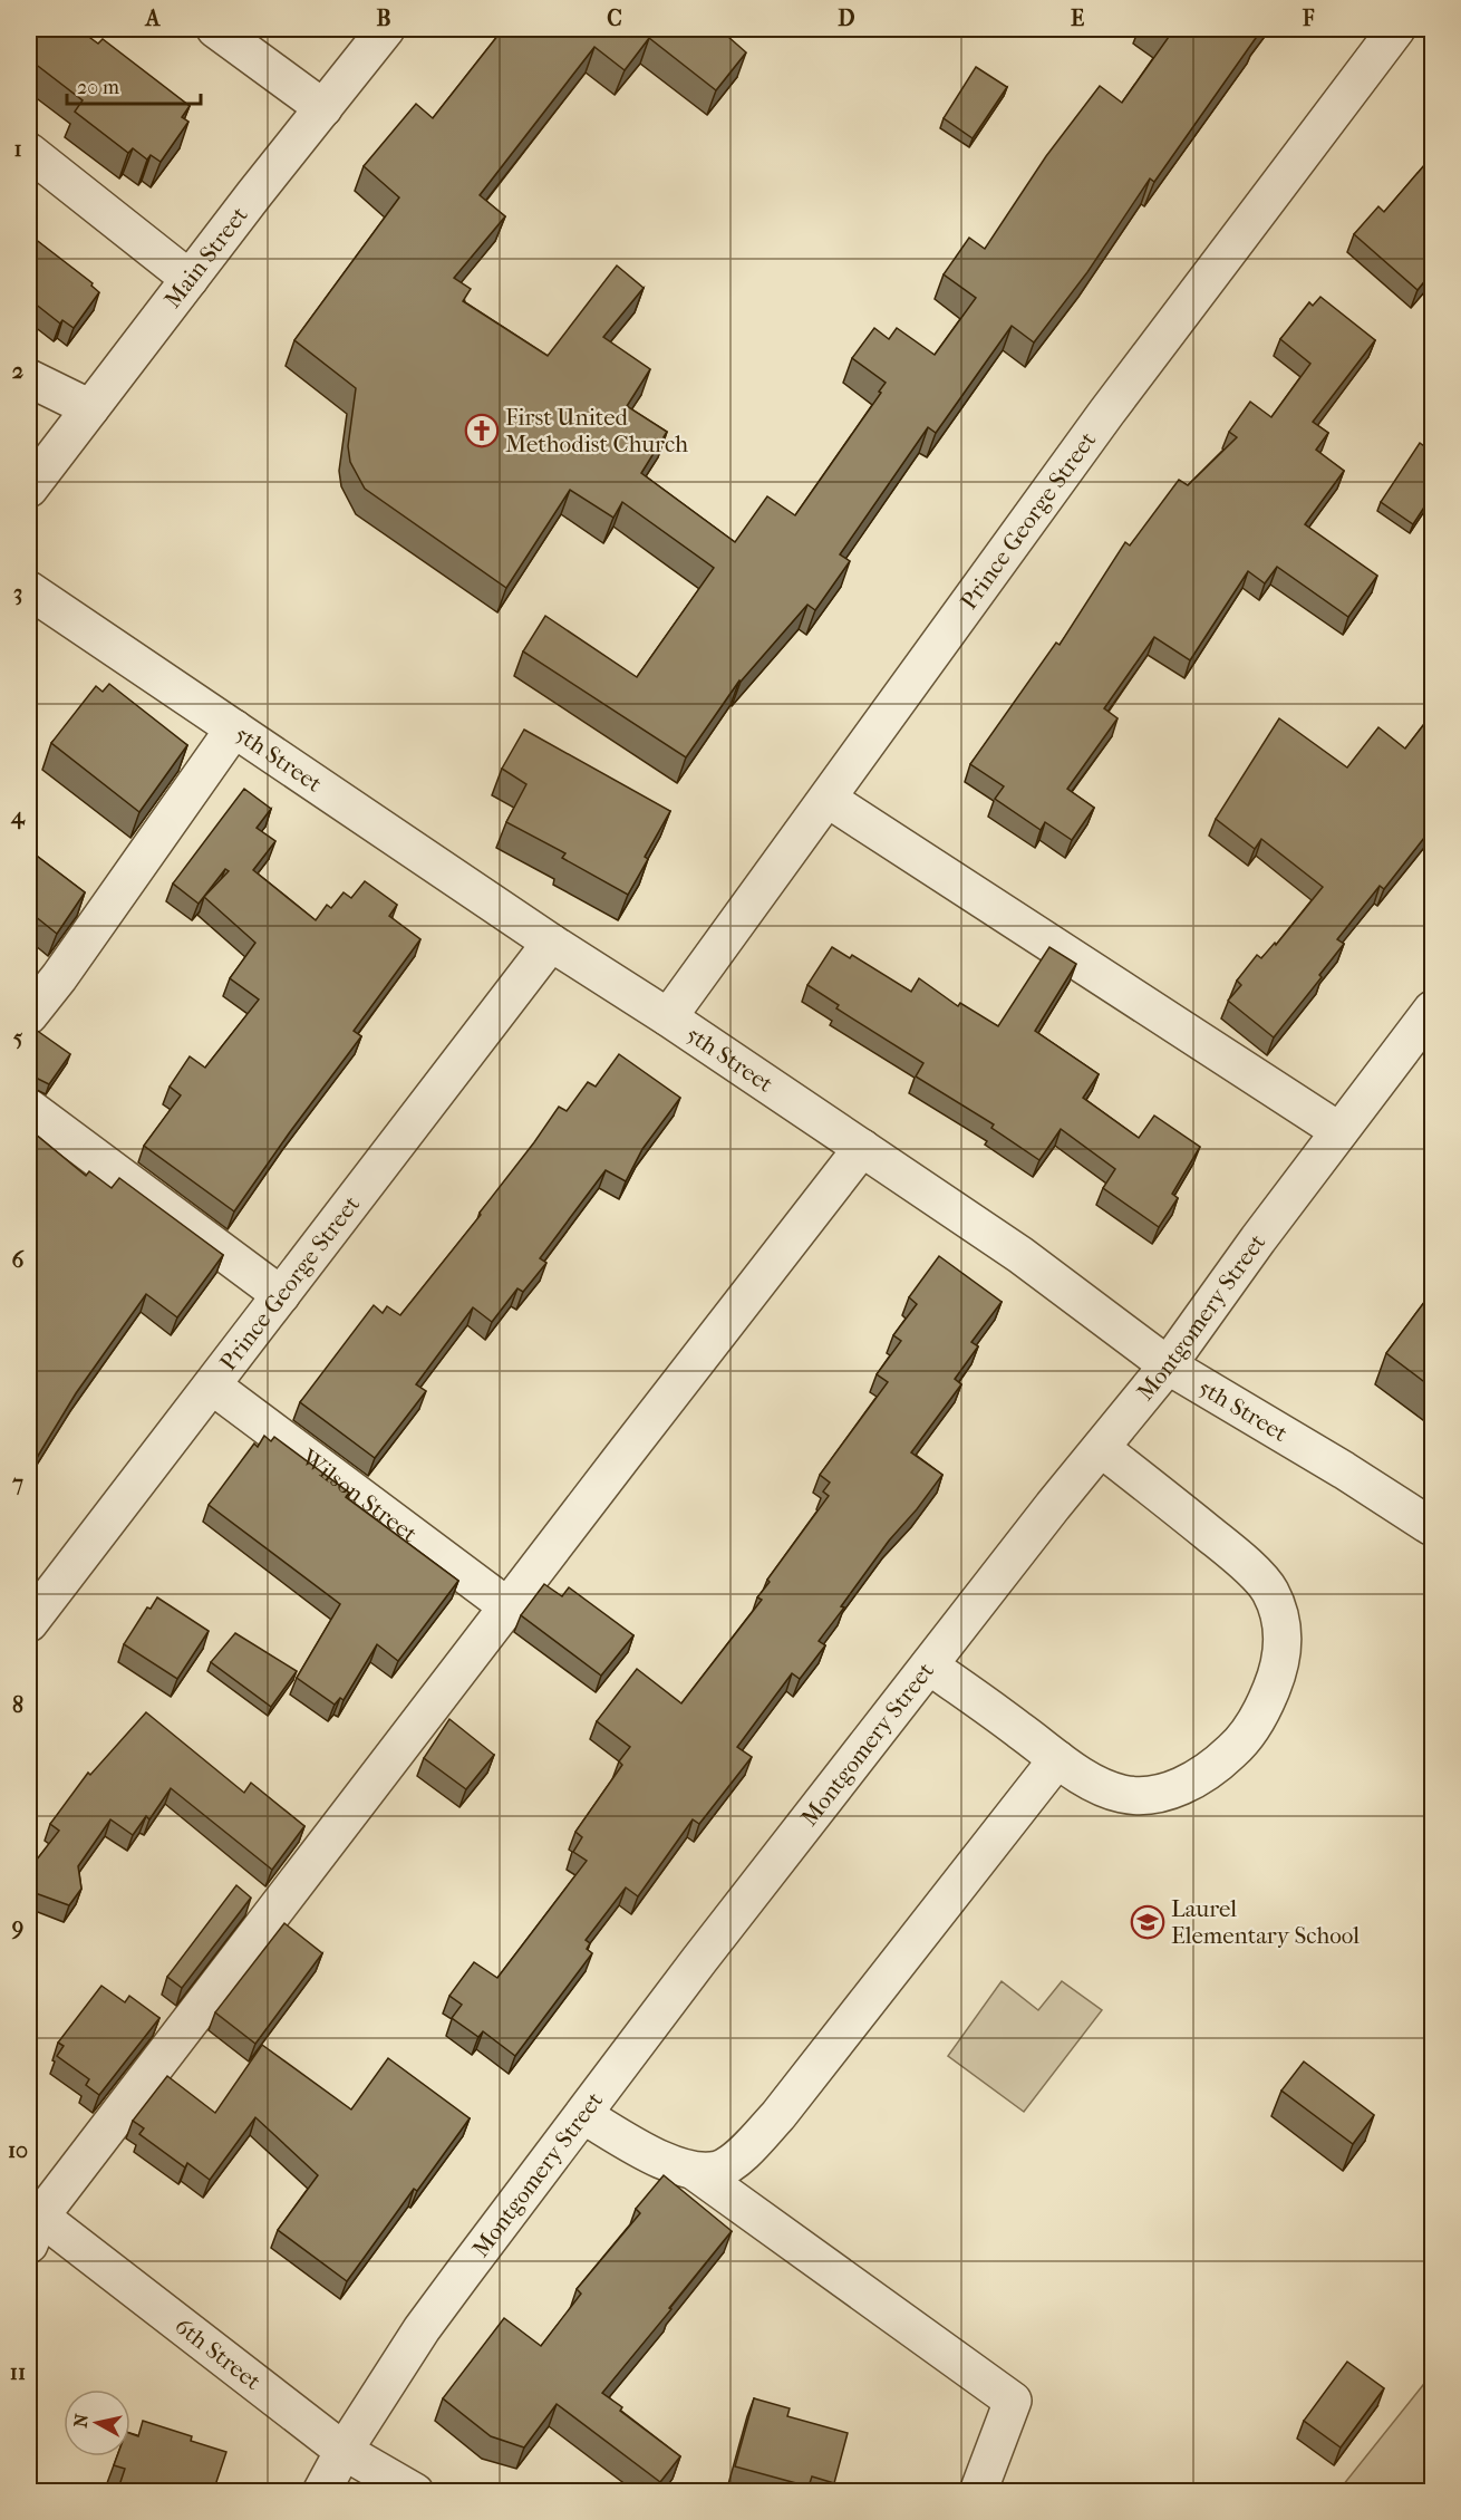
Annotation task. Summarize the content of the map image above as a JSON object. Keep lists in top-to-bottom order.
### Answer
{
  "streets": {
    "street": [
      "Main Street",
      "Prince George Street",
      "5th Street",
      "Montgomery Street",
      "Wilson Street",
      "6th Street"
    ]
  },
  "crossings": [
    ["Prince George Street", "5th Street"],
    ["Prince George Street", "Wilson Street"],
    ["5th Street", "Montgomery Street"],
    ["Montgomery Street", "6th Street"]
  ],
  "places": {
    "church": ["First United Methodist Church"],
    "school or university": ["Laurel Elementary School"]
  },
  "scale_bar": "20 m",
  "north": "left",
  "grid": {
    "columns": [
      "A",
      "B",
      "C",
      "D",
      "E",
      "F"
    ],
    "rows": [
      "1",
      "2",
      "3",
      "4",
      "5",
      "6",
      "7",
      "8",
      "9",
      "10",
      "11"
    ]
  }
}
